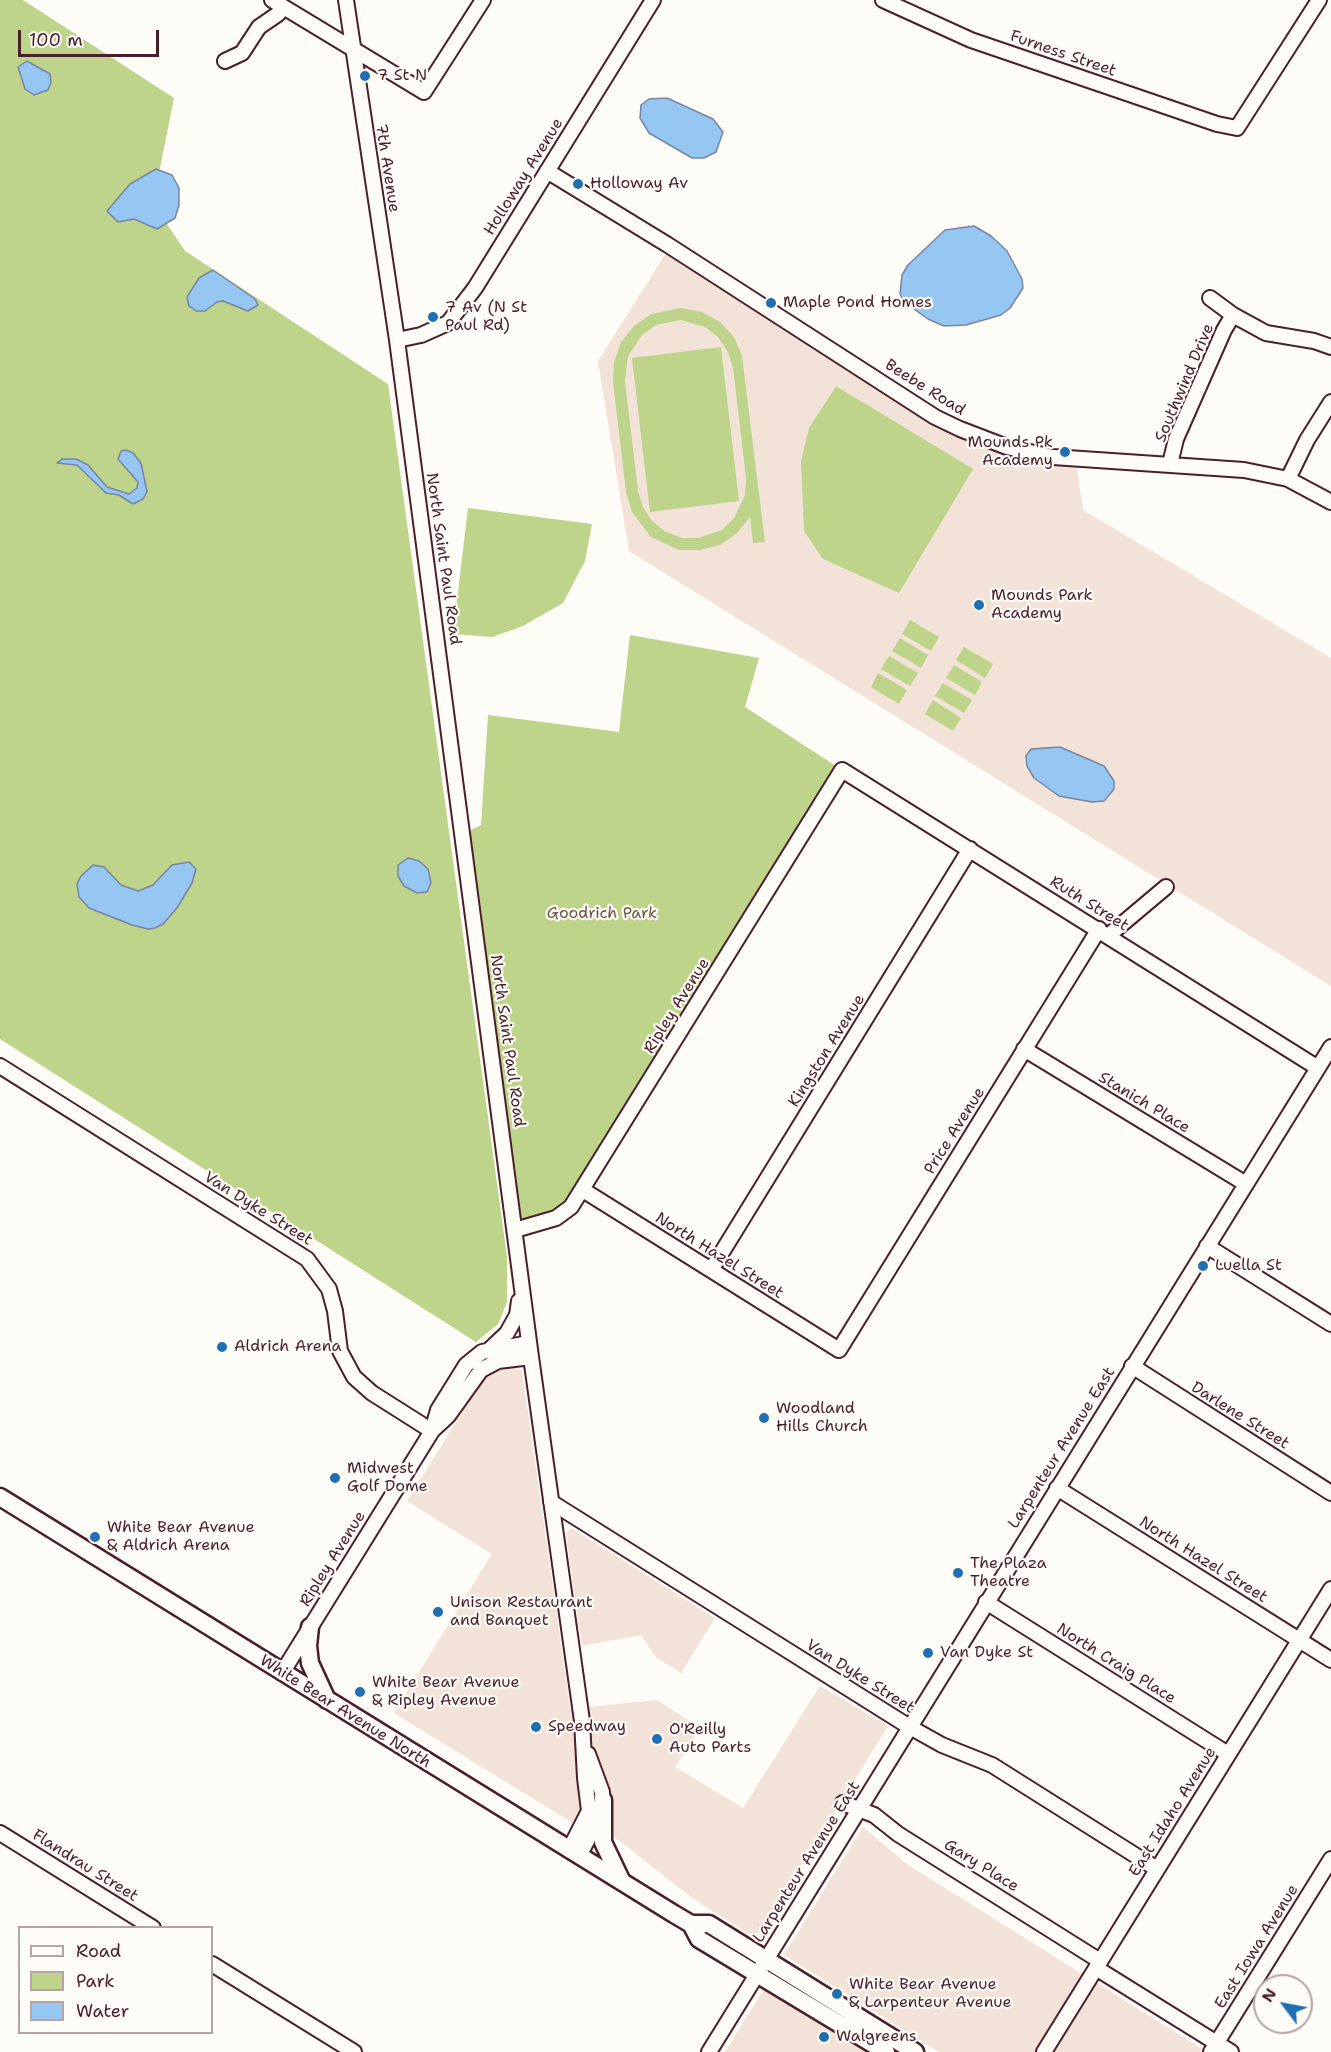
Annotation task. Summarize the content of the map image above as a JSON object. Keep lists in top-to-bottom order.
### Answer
{
  "streets": {
    "main road": ["White Bear Avenue North"],
    "street": [
      "Furness Street",
      "7th Avenue",
      "Holloway Avenue",
      "Southwind Drive",
      "Beebe Road",
      "North Saint Paul Road",
      "Ruth Street",
      "Ripley Avenue",
      "Kingston Avenue",
      "Stanich Place",
      "Price Avenue",
      "Van Dyke Street",
      "North Hazel Street",
      "Darlene Street",
      "Larpenteur Avenue East",
      "North Craig Place",
      "East Idaho Avenue",
      "Flandrau Street",
      "Gary Place",
      "East Iowa Avenue"
    ]
  },
  "crossings": [
    ["7th Avenue", "Holloway Avenue"],
    ["7th Avenue", "North Saint Paul Road"],
    ["Holloway Avenue", "Beebe Road"],
    ["Holloway Avenue", "North Saint Paul Road"],
    ["Southwind Drive", "Beebe Road"],
    ["North Saint Paul Road", "Ripley Avenue"],
    ["North Saint Paul Road", "Van Dyke Street"],
    ["North Saint Paul Road", "White Bear Avenue North"],
    ["Ruth Street", "Ripley Avenue"],
    ["Ruth Street", "Kingston Avenue"],
    ["Ruth Street", "Price Avenue"],
    ["Ruth Street", "Larpenteur Avenue East"],
    ["Ripley Avenue", "Van Dyke Street"],
    ["Ripley Avenue", "North Hazel Street"],
    ["Ripley Avenue", "White Bear Avenue North"],
    ["Kingston Avenue", "North Hazel Street"],
    ["Stanich Place", "Price Avenue"],
    ["Stanich Place", "Larpenteur Avenue East"],
    ["Price Avenue", "North Hazel Street"],
    ["Van Dyke Street", "Larpenteur Avenue East"],
    ["Van Dyke Street", "East Idaho Avenue"],
    ["North Hazel Street", "Larpenteur Avenue East"],
    ["North Hazel Street", "East Idaho Avenue"],
    ["Darlene Street", "Larpenteur Avenue East"],
    ["Larpenteur Avenue East", "North Craig Place"],
    ["Larpenteur Avenue East", "White Bear Avenue North"],
    ["Larpenteur Avenue East", "Gary Place"],
    ["North Craig Place", "East Idaho Avenue"],
    ["East Idaho Avenue", "Gary Place"],
    ["Gary Place", "East Iowa Avenue"]
  ],
  "parks": ["Goodrich Park"],
  "places": [
    "7 St N",
    "Holloway Av",
    "Maple Pond Homes",
    "7 Av (N St Paul Rd)",
    "Mounds Pk Academy",
    "Mounds Park Academy",
    "Luella St",
    "Aldrich Arena",
    "Woodland Hills Church",
    "Midwest Golf Dome",
    "White Bear Avenue & Aldrich Arena",
    "The Plaza Theatre",
    "Unison Restaurant and Banquet",
    "Van Dyke St",
    "White Bear Avenue & Ripley Avenue",
    "Speedway",
    "O'Reilly Auto Parts",
    "White Bear Avenue & Larpenteur Avenue",
    "Walgreens"
  ],
  "legend": ["Road", "Park", "Water"],
  "scale_bar": "100 m",
  "north": "top left"
}
